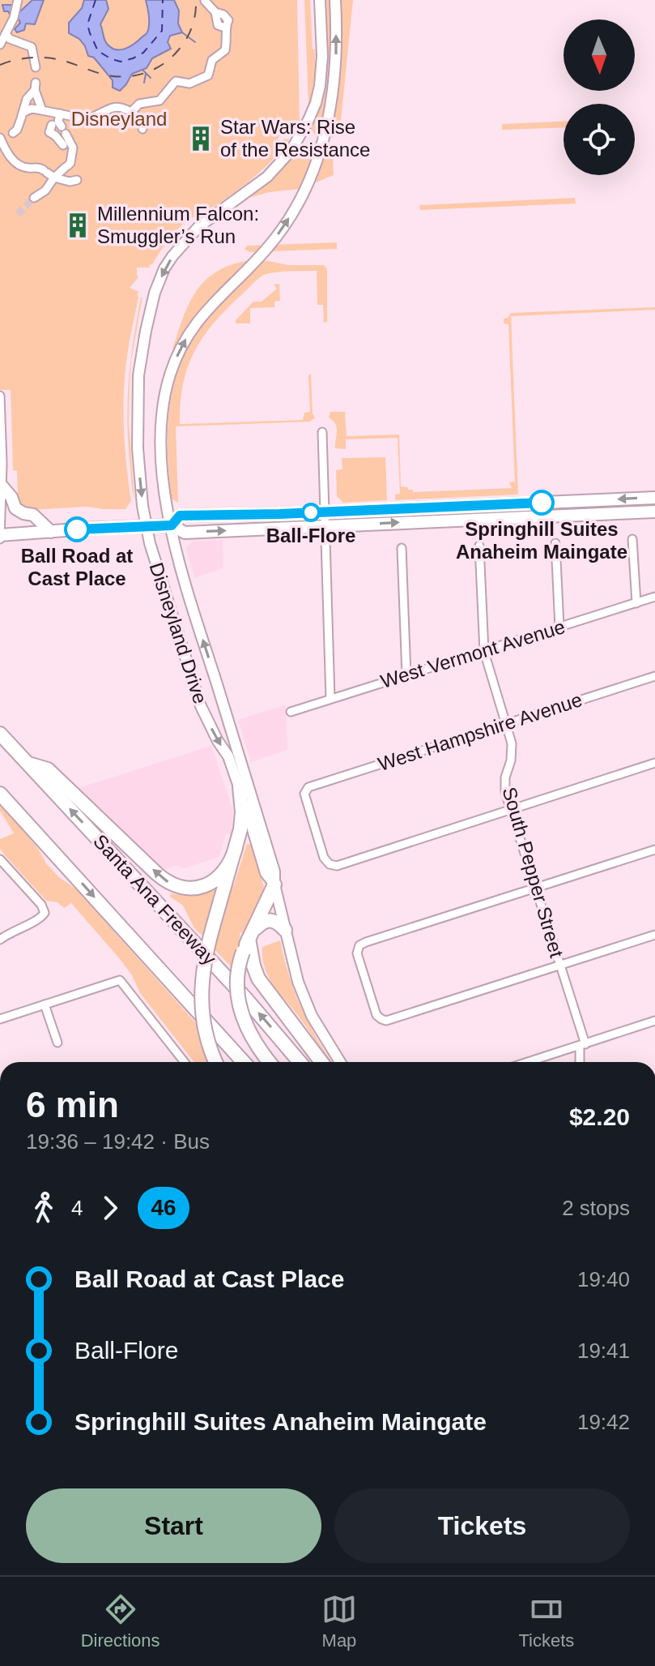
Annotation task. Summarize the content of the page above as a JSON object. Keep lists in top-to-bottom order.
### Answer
{
  "streets": {
    "highway": ["Santa Ana Freeway"],
    "main road": ["Disneyland Drive"],
    "street": ["West Vermont Avenue", "West Hampshire Avenue", "South Pepper Street"]
  },
  "crossings": [
    ["West Vermont Avenue", "South Pepper Street"],
    ["West Hampshire Avenue", "South Pepper Street"]
  ],
  "parks": ["Disneyland"],
  "places": {
    "building": ["Star Wars: Rise of the Resistance", "Millennium Falcon: Smuggler’s Run"],
    "other": ["Springhill Suites Anaheim Maingate", "Ball-Flore", "Ball Road at Cast Place"]
  },
  "lines": ["bus line 46"],
  "north": "bottom",
  "page": {
    "heading": ["6 min", "19:36 – 19:42 · Bus", "$2.20"],
    "legs": ["4", "46", "2 stops"],
    "list": [
      {
        "name": "Ball Road at Cast Place",
        "value": "19:40"
      },
      {
        "name": "Ball-Flore",
        "value": "19:41"
      },
      {
        "name": "Springhill Suites Anaheim Maingate",
        "value": "19:42"
      }
    ],
    "buttons": ["Start", "Tickets"],
    "tabs": ["Directions", "Map", "Tickets"]
  }
}
